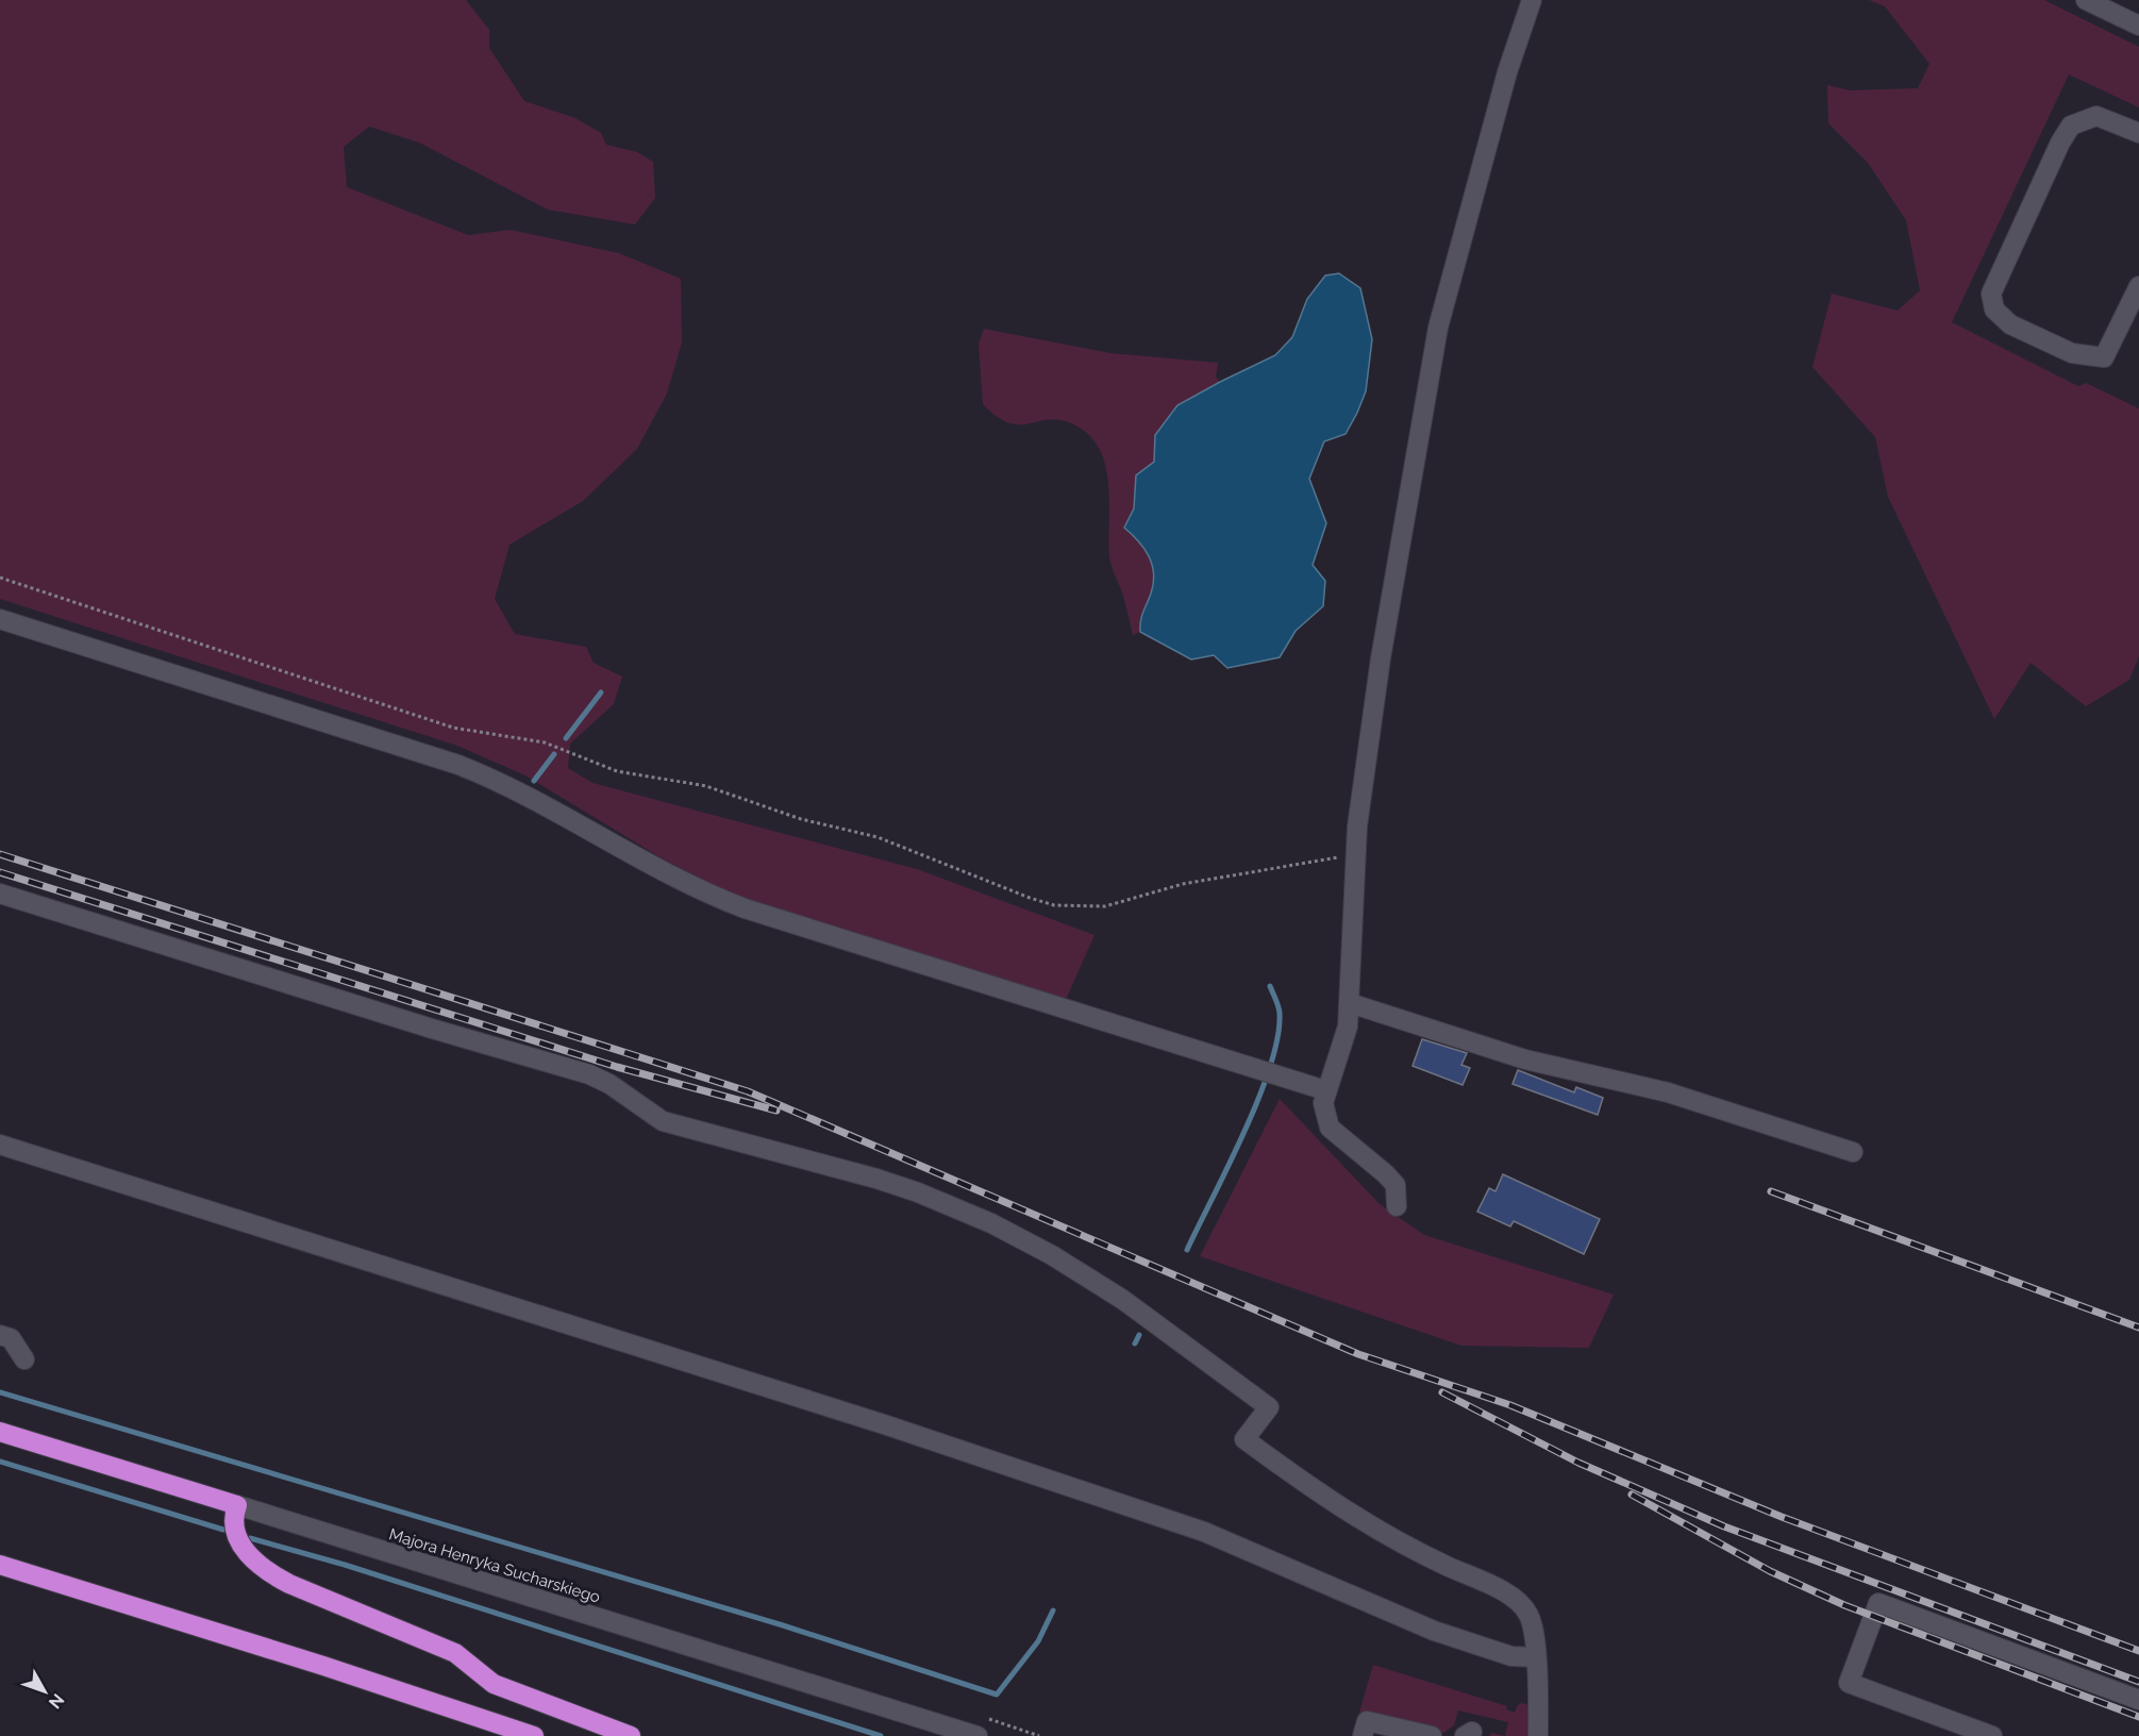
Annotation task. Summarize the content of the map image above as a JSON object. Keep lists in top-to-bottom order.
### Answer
{
  "streets": {
    "highway": ["Majora Henryka Sucharskiego"]
  },
  "north": "bottom right"
}
